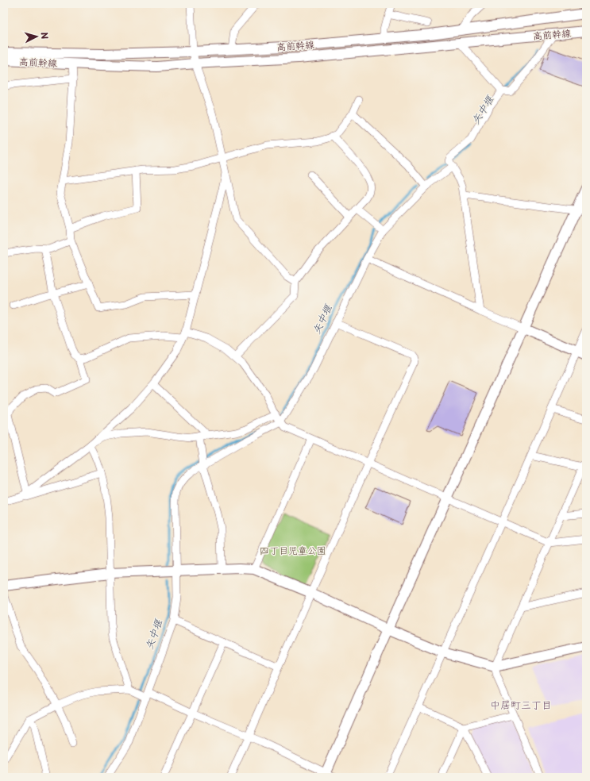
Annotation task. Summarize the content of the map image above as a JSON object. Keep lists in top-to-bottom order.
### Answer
{
  "streets": {
    "street": ["高前幹線"]
  },
  "districts": ["中居町三丁目"],
  "water": ["矢中堰"],
  "parks": ["四丁目児童公園"],
  "north": "right"
}
